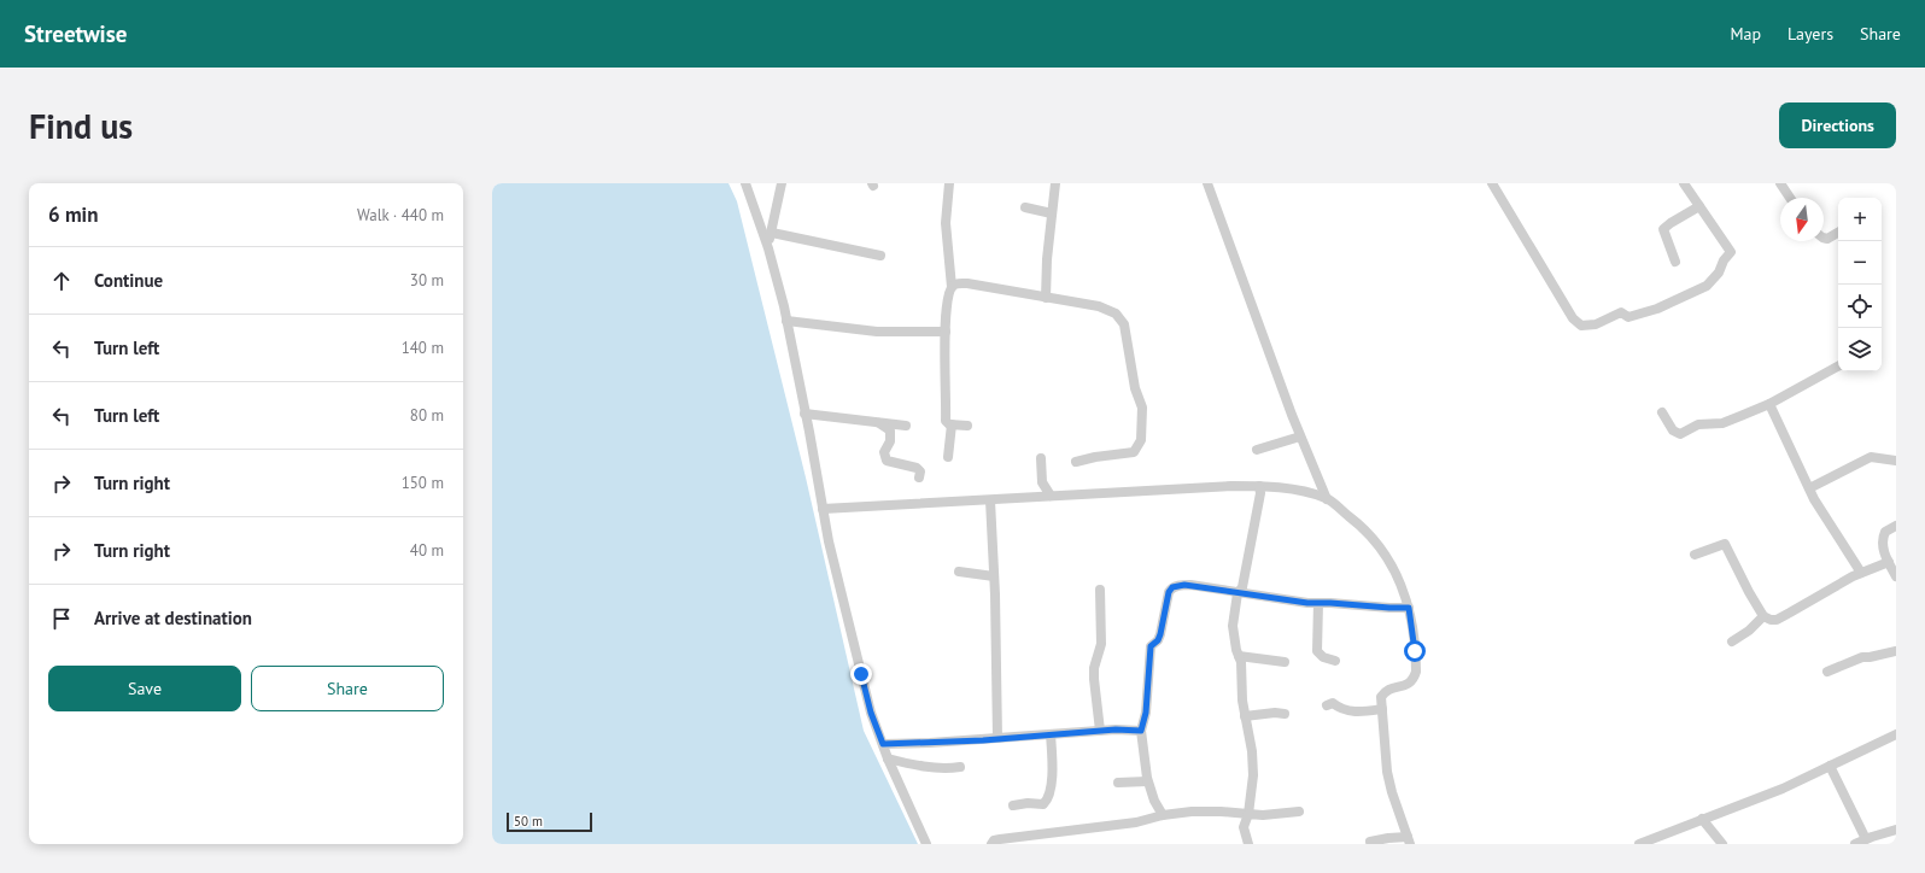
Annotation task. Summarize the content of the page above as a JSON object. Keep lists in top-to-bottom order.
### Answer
{
  "scale_bar": "50 m",
  "north": "bottom",
  "page": {
    "header": "Streetwise",
    "nav": ["Map", "Layers", "Share"],
    "buttons": [
      "Directions",
      ["Save", "Share"]
    ],
    "title": "Find us",
    "heading": ["6 min", "Walk · 440 m"],
    "map_buttons": ["+", "−"],
    "list": [
      ["Continue", "30 m"],
      ["Turn left", "140 m"],
      ["Turn left", "80 m"],
      ["Turn right", "150 m"],
      ["Turn right", "40 m"],
      "Arrive at destination"
    ],
    "scale": "50 m"
  }
}
